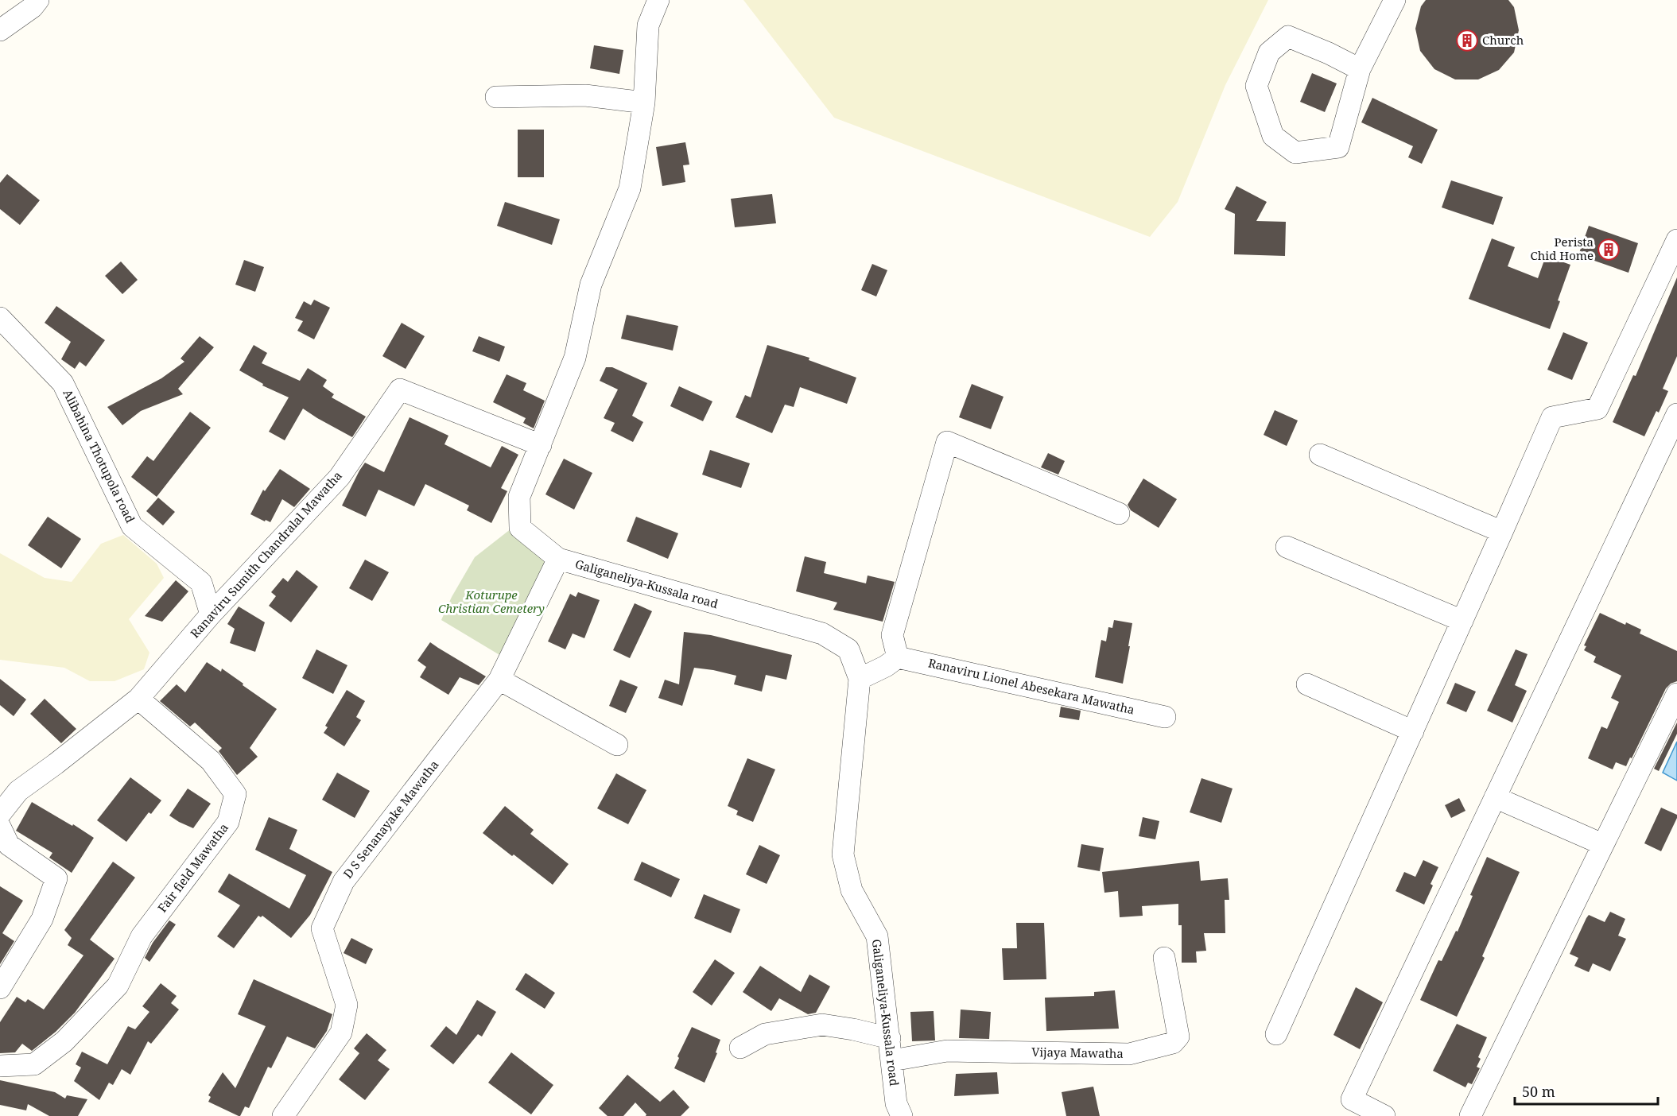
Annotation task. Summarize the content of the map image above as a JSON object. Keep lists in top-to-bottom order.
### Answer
{
  "streets": {
    "street": [
      "Alibahina Thotupola road",
      "Ranaviru Sumith Chandralal Mawatha",
      "Galiganeliya-Kussala road",
      "Ranaviru Lionel Abesekara Mawatha",
      "D S Senanayake Mawatha",
      "Fair field Mawatha",
      "Vijaya Mawatha"
    ]
  },
  "crossings": [
    ["Alibahina Thotupola road", "Ranaviru Sumith Chandralal Mawatha"],
    ["Ranaviru Sumith Chandralal Mawatha", "Galiganeliya-Kussala road"],
    ["Ranaviru Sumith Chandralal Mawatha", "Fair field Mawatha"],
    ["Galiganeliya-Kussala road", "D S Senanayake Mawatha"],
    ["Galiganeliya-Kussala road", "Vijaya Mawatha"]
  ],
  "parks": ["Koturupe Christian Cemetery"],
  "places": {
    "building": ["Church", "Perista Chid Home"]
  },
  "scale_bar": "50 m"
}
